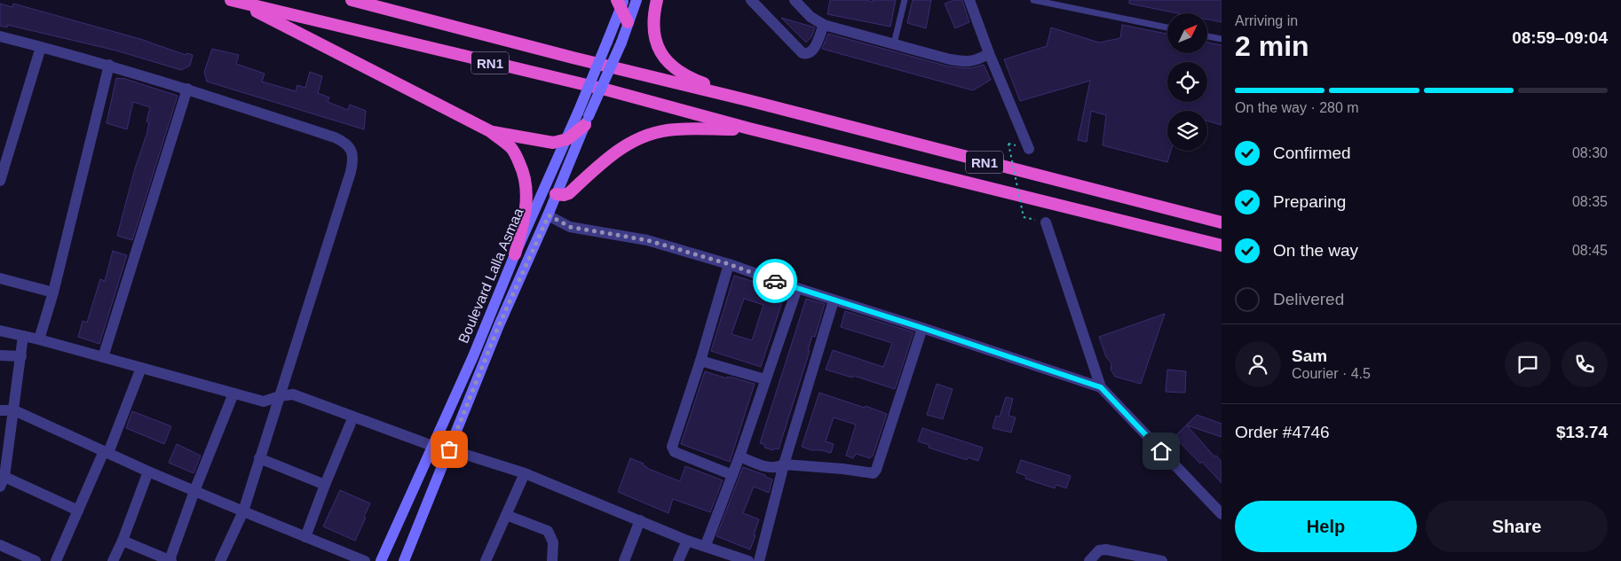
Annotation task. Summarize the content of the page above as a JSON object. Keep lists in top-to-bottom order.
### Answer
{
  "streets": {
    "highway": ["RN1"],
    "main road": ["Boulevard Lalla Asmaa"]
  },
  "north": "top right",
  "page": {
    "heading": ["2 min", "Arriving in", "08:59–09:04"],
    "panel": [
      "Sam",
      "Courier · 4.5",
      "Order #4746",
      "$13.74"
    ],
    "bar": "On the way · 280 m",
    "list": [
      ["Confirmed", "08:30"],
      ["Preparing", "08:35"],
      ["On the way", "08:45"],
      "Delivered"
    ],
    "buttons": ["Help", "Share"]
  }
}
